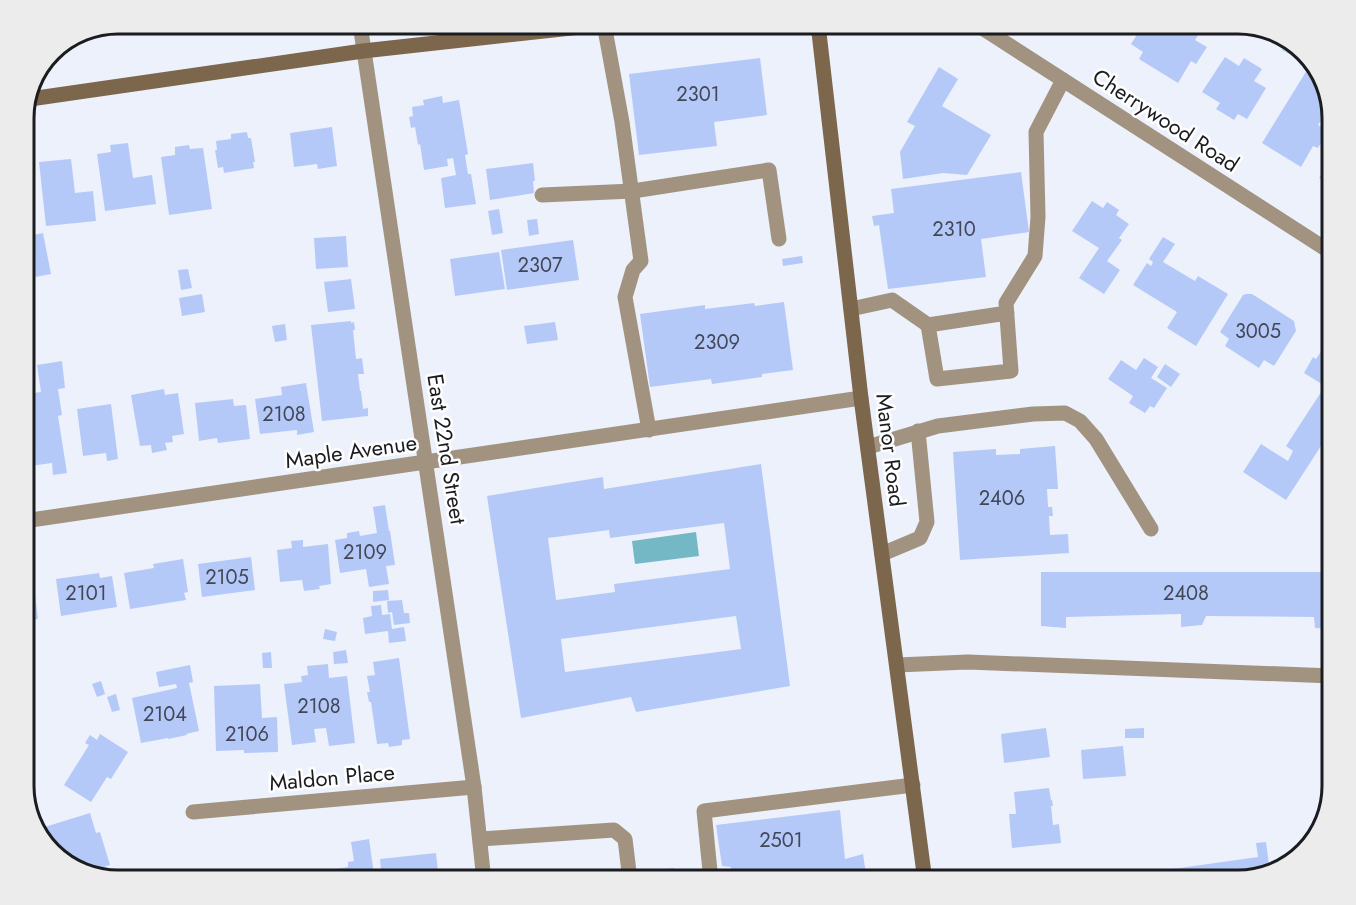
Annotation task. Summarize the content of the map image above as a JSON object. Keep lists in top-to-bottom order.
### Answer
{
  "streets": {
    "main road": ["Manor Road"],
    "street": [
      "Cherrywood Road",
      "East 22nd Street",
      "Maple Avenue",
      "Maldon Place"
    ]
  },
  "crossings": [
    ["East 22nd Street", "Maple Avenue"],
    ["East 22nd Street", "Maldon Place"],
    ["Manor Road", "Maple Avenue"]
  ],
  "house_numbers": [
    "2301",
    "2310",
    "2307",
    "3005",
    "2309",
    "2108",
    "2406",
    "2109",
    "2105",
    "2101",
    "2408",
    "2108",
    "2104",
    "2106",
    "2501"
  ]
}
